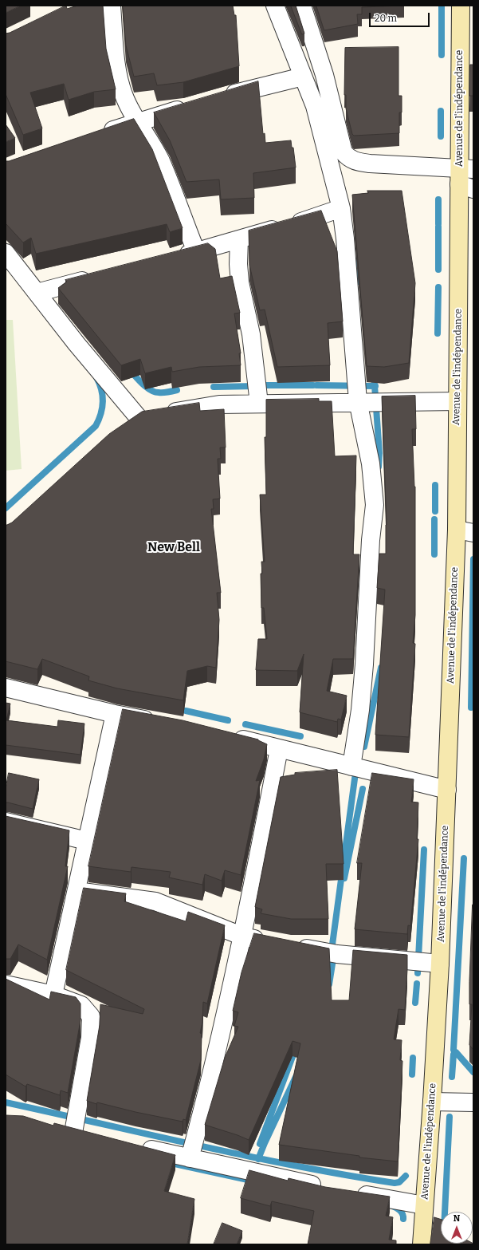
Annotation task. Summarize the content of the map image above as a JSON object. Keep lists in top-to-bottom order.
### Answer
{
  "streets": {
    "main road": ["Avenue de l'indépendance"]
  },
  "districts": ["New Bell"],
  "scale_bar": "20 m",
  "north": "top"
}
